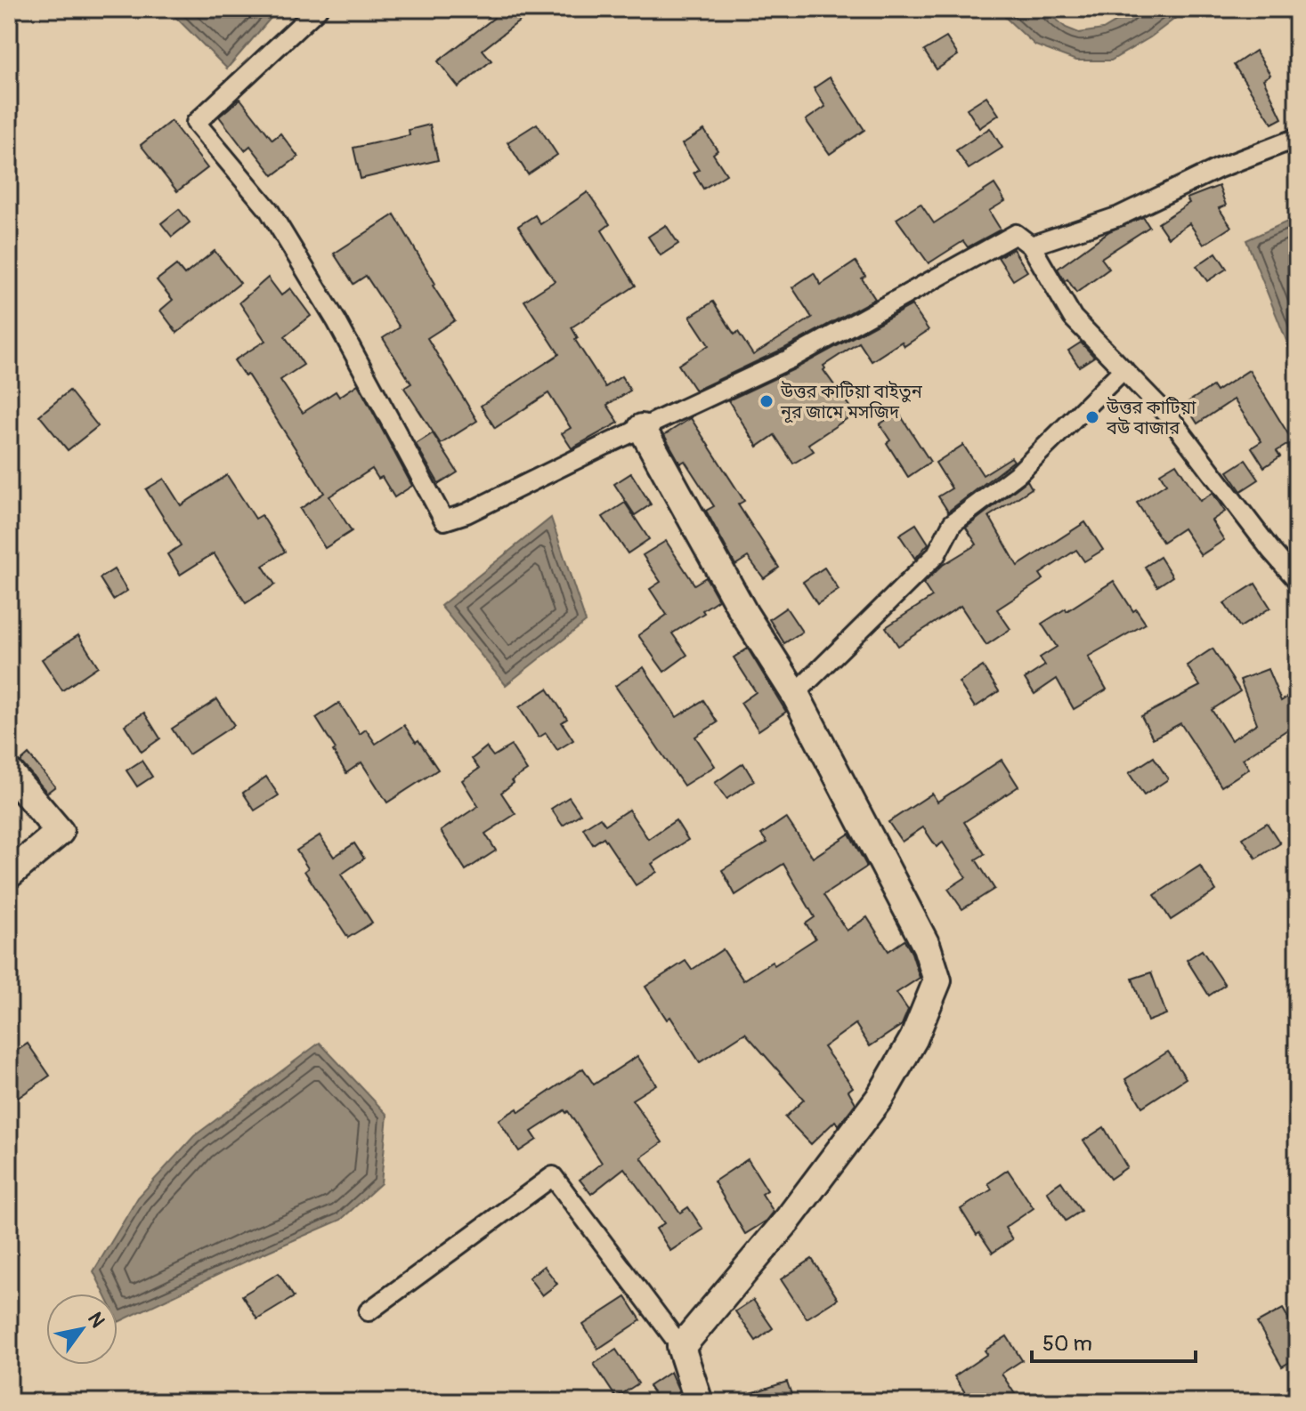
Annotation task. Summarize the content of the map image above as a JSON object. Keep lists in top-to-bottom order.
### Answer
{
  "places": ["উত্তর কাটিয়া বাইতুন নূর জামে মসজিদ", "উত্তর কাটিয়া বউ বাজার"],
  "scale_bar": "50 m",
  "north": "top right"
}
